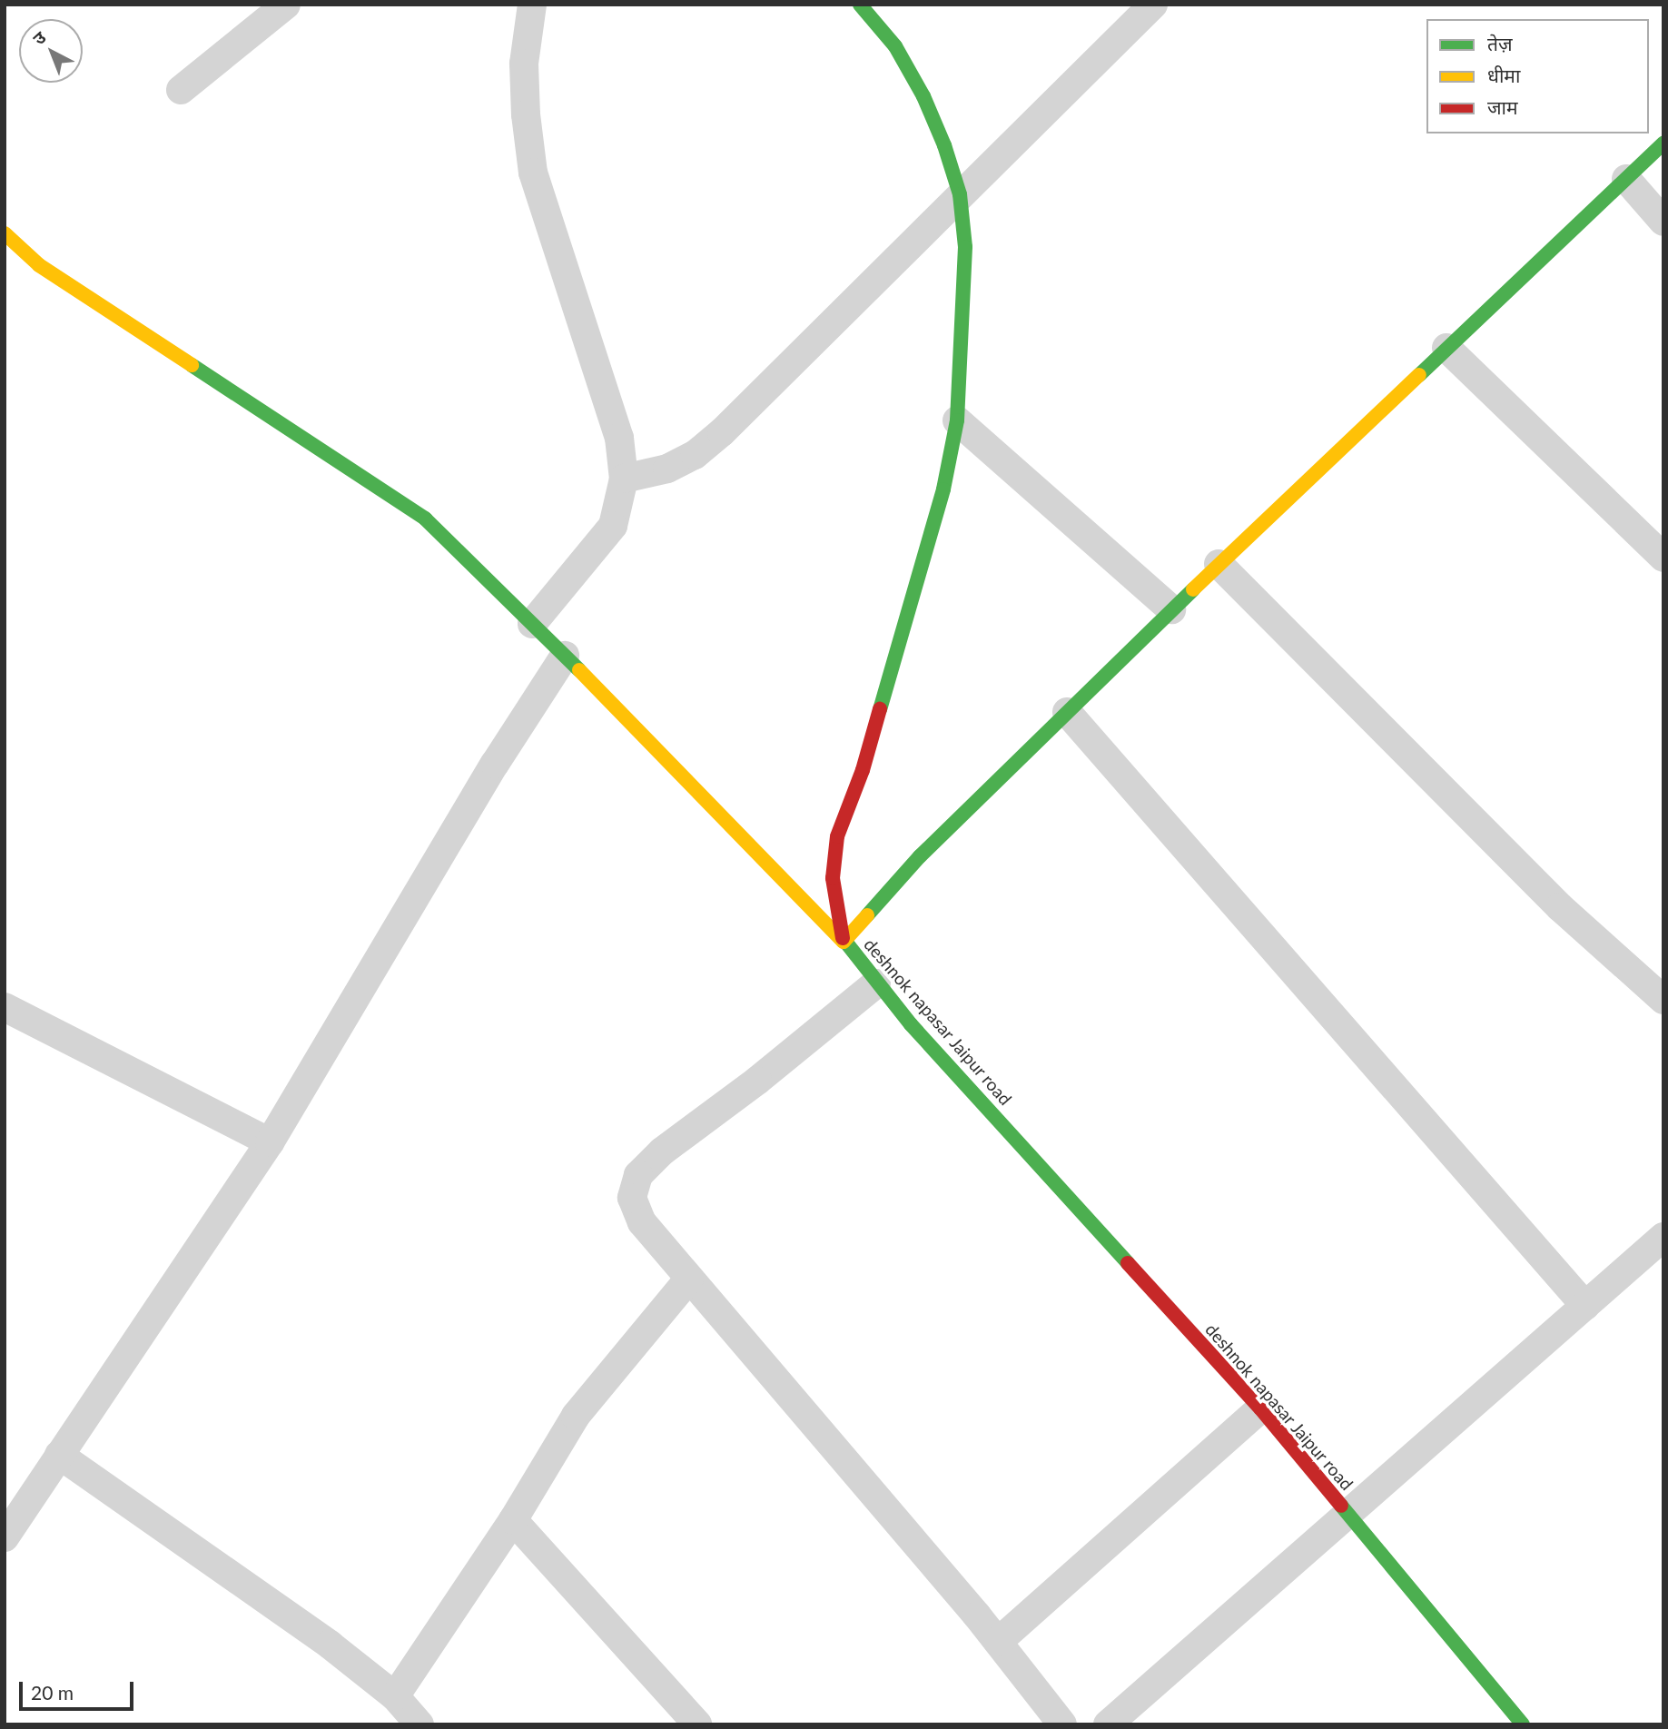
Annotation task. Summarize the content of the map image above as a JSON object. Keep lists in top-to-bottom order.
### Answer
{
  "streets": {
    "street": ["deshnok napasar Jaipur road"]
  },
  "legend": ["तेज़", "धीमा", "जाम"],
  "scale_bar": "20 m",
  "north": "top left"
}
